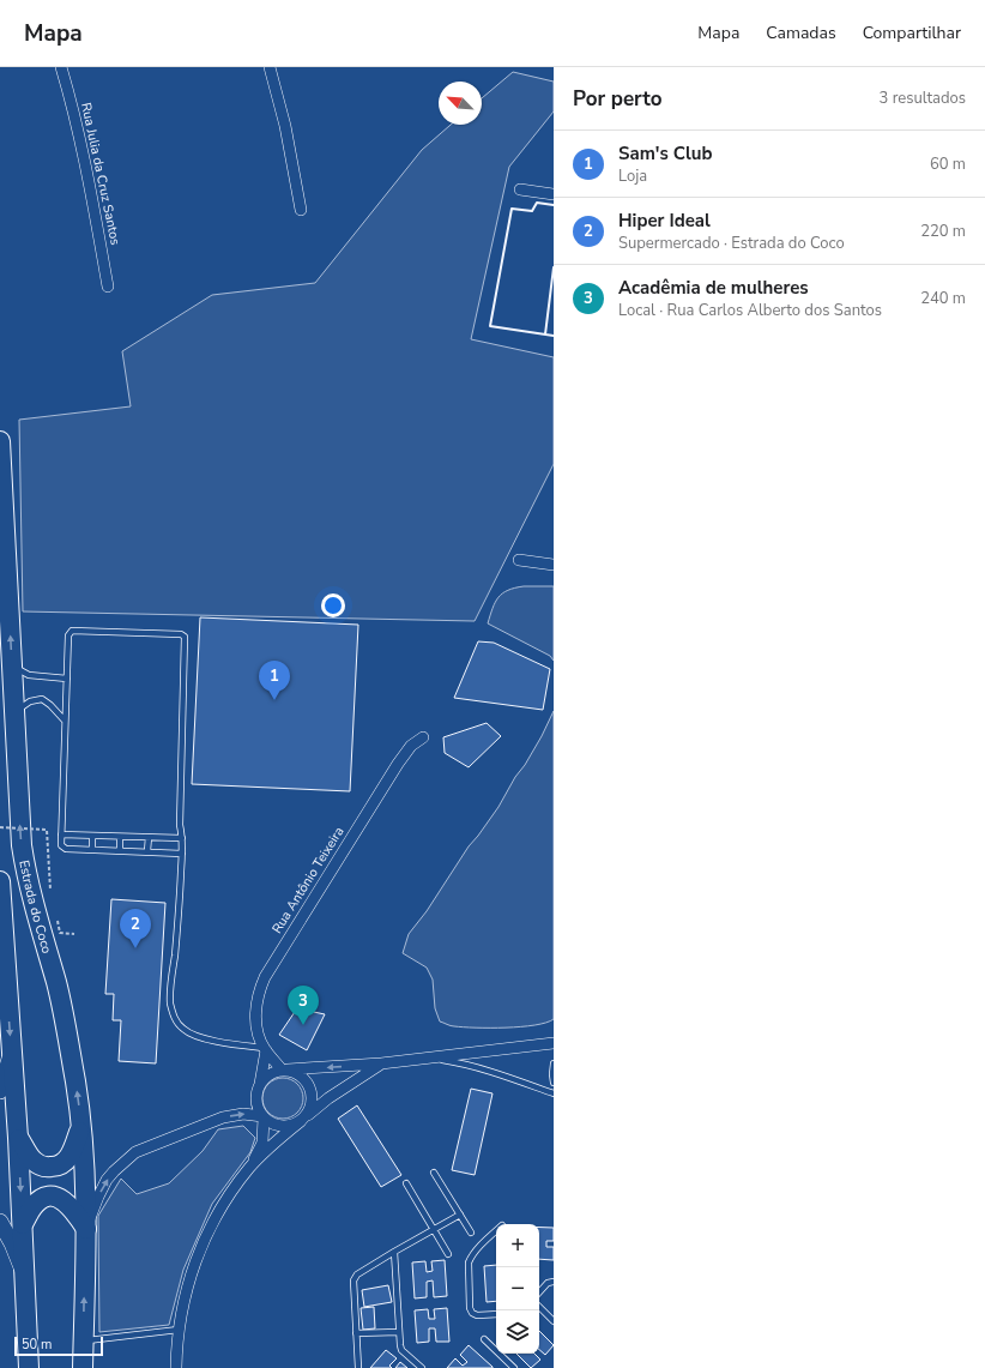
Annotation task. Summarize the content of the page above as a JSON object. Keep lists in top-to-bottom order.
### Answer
{
  "streets": {
    "highway": ["Estrada do Coco"],
    "street": ["Rua Julia da Cruz Santos", "Rua Antônio Teixeira"]
  },
  "scale_bar": "50 m",
  "north": "top left",
  "page": {
    "header": "Mapa",
    "nav": ["Mapa", "Camadas", "Compartilhar"],
    "heading": ["Por perto", "3 resultados"],
    "list": [
      {
        "mark": "1",
        "name": "Sam's Club",
        "note": "Loja",
        "value": "60 m"
      },
      {
        "mark": "2",
        "name": "Hiper Ideal",
        "note": "Supermercado · Estrada do Coco",
        "value": "220 m"
      },
      {
        "mark": "3",
        "name": "Acadêmia de mulheres",
        "note": "Local · Rua Carlos Alberto dos Santos",
        "value": "240 m"
      }
    ],
    "pins": ["1", "2", "3"],
    "map_buttons": ["+", "−"],
    "scale": "50 m"
  }
}
